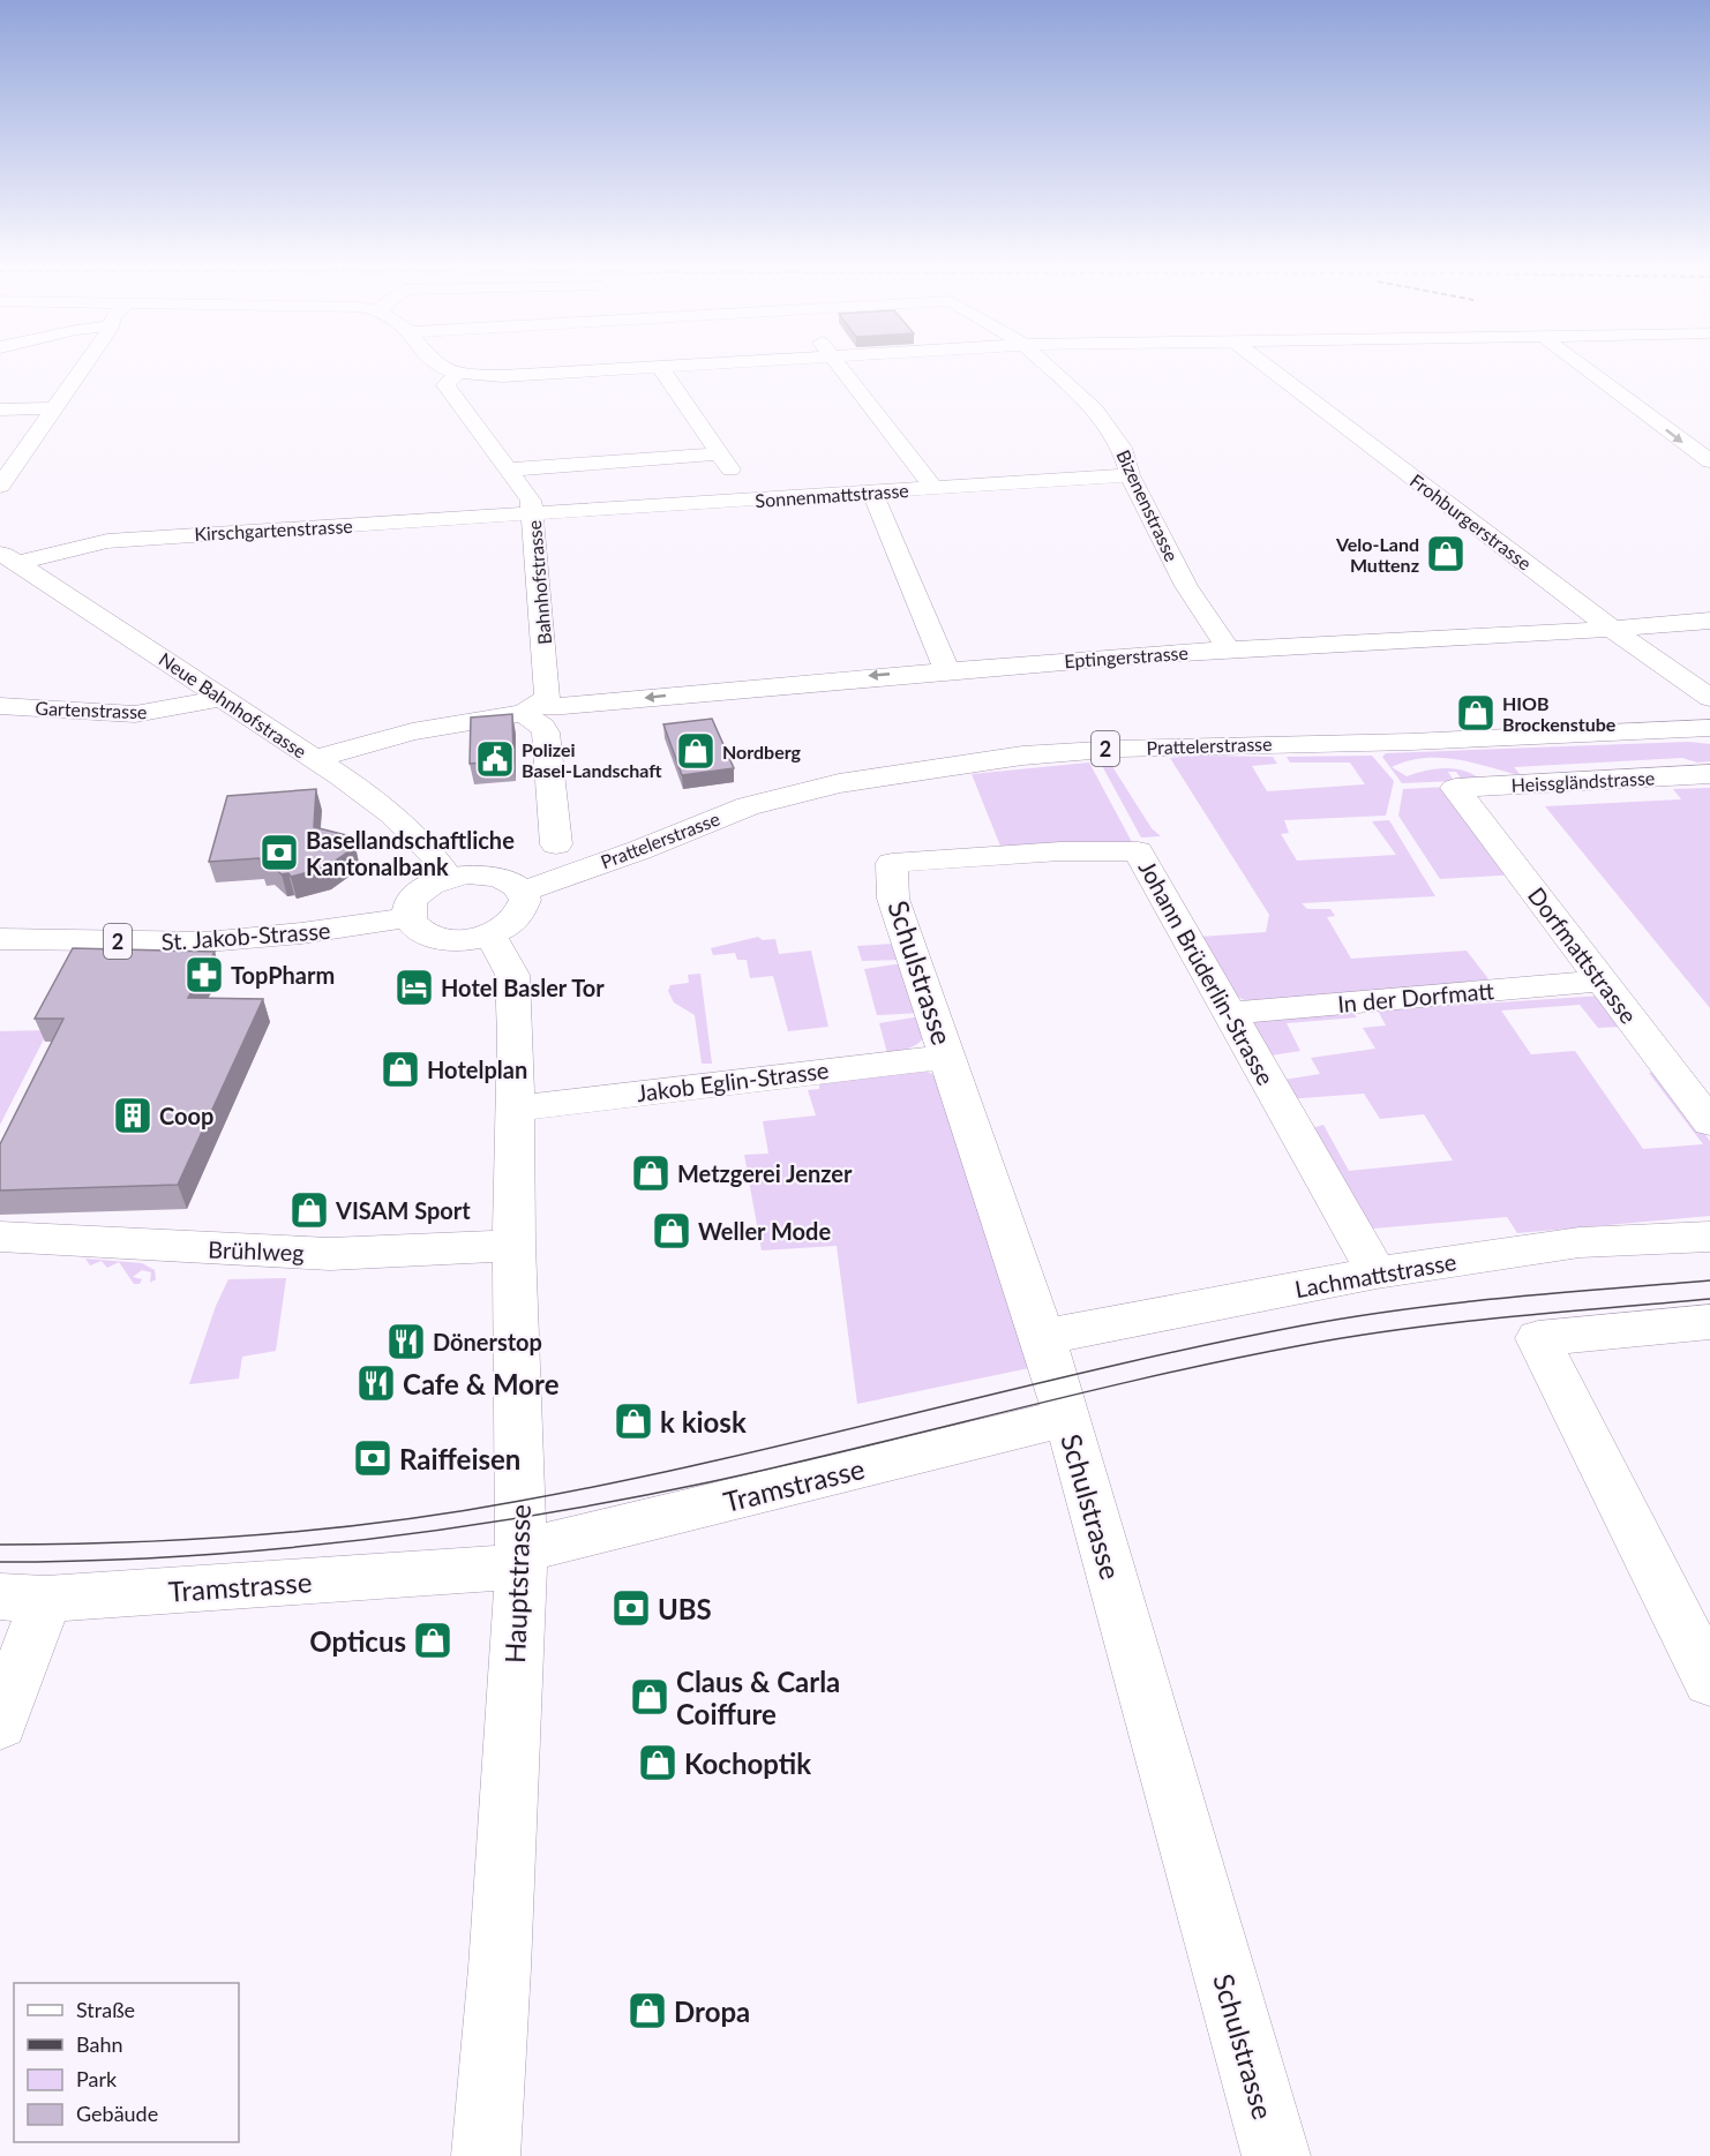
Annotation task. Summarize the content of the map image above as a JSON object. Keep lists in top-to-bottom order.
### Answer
{
  "streets": {
    "street": [
      "Sonnenmattstrasse",
      "Bizenenstrasse",
      "Frohburgerstrasse",
      "Kirschgartenstrasse",
      "Bahnhofstrasse",
      "Eptingerstrasse",
      "Neue Bahnhofstrasse",
      "Gartenstrasse",
      "Prattelerstrasse",
      "2",
      "Heissgländstrasse",
      "St. Jakob-Strasse",
      "Dorfmattstrasse",
      "Schulstrasse",
      "Johann Brüderlin-Strasse",
      "In der Dorfmatt",
      "Jakob Eglin-Strasse",
      "Brühlweg",
      "Lachmattstrasse",
      "Tramstrasse",
      "Hauptstrasse"
    ]
  },
  "crossings": [
    ["Sonnenmattstrasse", "Bizenenstrasse"],
    ["Sonnenmattstrasse", "Kirschgartenstrasse"],
    ["Sonnenmattstrasse", "Bahnhofstrasse"],
    ["Bizenenstrasse", "Eptingerstrasse"],
    ["Frohburgerstrasse", "Eptingerstrasse"],
    ["Kirschgartenstrasse", "Bahnhofstrasse"],
    ["Kirschgartenstrasse", "Neue Bahnhofstrasse"],
    ["Bahnhofstrasse", "Eptingerstrasse"],
    ["Neue Bahnhofstrasse", "Gartenstrasse"],
    ["Heissgländstrasse", "Dorfmattstrasse"],
    ["Dorfmattstrasse", "In der Dorfmatt"],
    ["Schulstrasse", "Johann Brüderlin-Strasse"],
    ["Schulstrasse", "Jakob Eglin-Strasse"],
    ["Schulstrasse", "Lachmattstrasse"],
    ["Schulstrasse", "Tramstrasse"],
    ["Johann Brüderlin-Strasse", "In der Dorfmatt"],
    ["Johann Brüderlin-Strasse", "Lachmattstrasse"],
    ["Jakob Eglin-Strasse", "Hauptstrasse"],
    ["Brühlweg", "Hauptstrasse"],
    ["Tramstrasse", "Hauptstrasse"]
  ],
  "places": {
    "shop": [
      "Velo-Land Muttenz",
      "HIOB Brockenstube",
      "Nordberg",
      "Hotelplan",
      "Metzgerei Jenzer",
      "VISAM Sport",
      "Weller Mode",
      "k kiosk",
      "Opticus",
      "Claus & Carla Coiffure",
      "Kochoptik",
      "Dropa"
    ],
    "public building": ["Polizei Basel-Landschaft"],
    "bank": ["Basellandschaftliche Kantonalbank", "Raiffeisen", "UBS"],
    "pharmacy": ["TopPharm"],
    "hotel": ["Hotel Basler Tor"],
    "building": ["Coop"],
    "restaurant": ["Dönerstop", "Cafe & More"]
  },
  "legend": [
    "Straße",
    "Bahn",
    "Park",
    "Gebäude"
  ]
}
